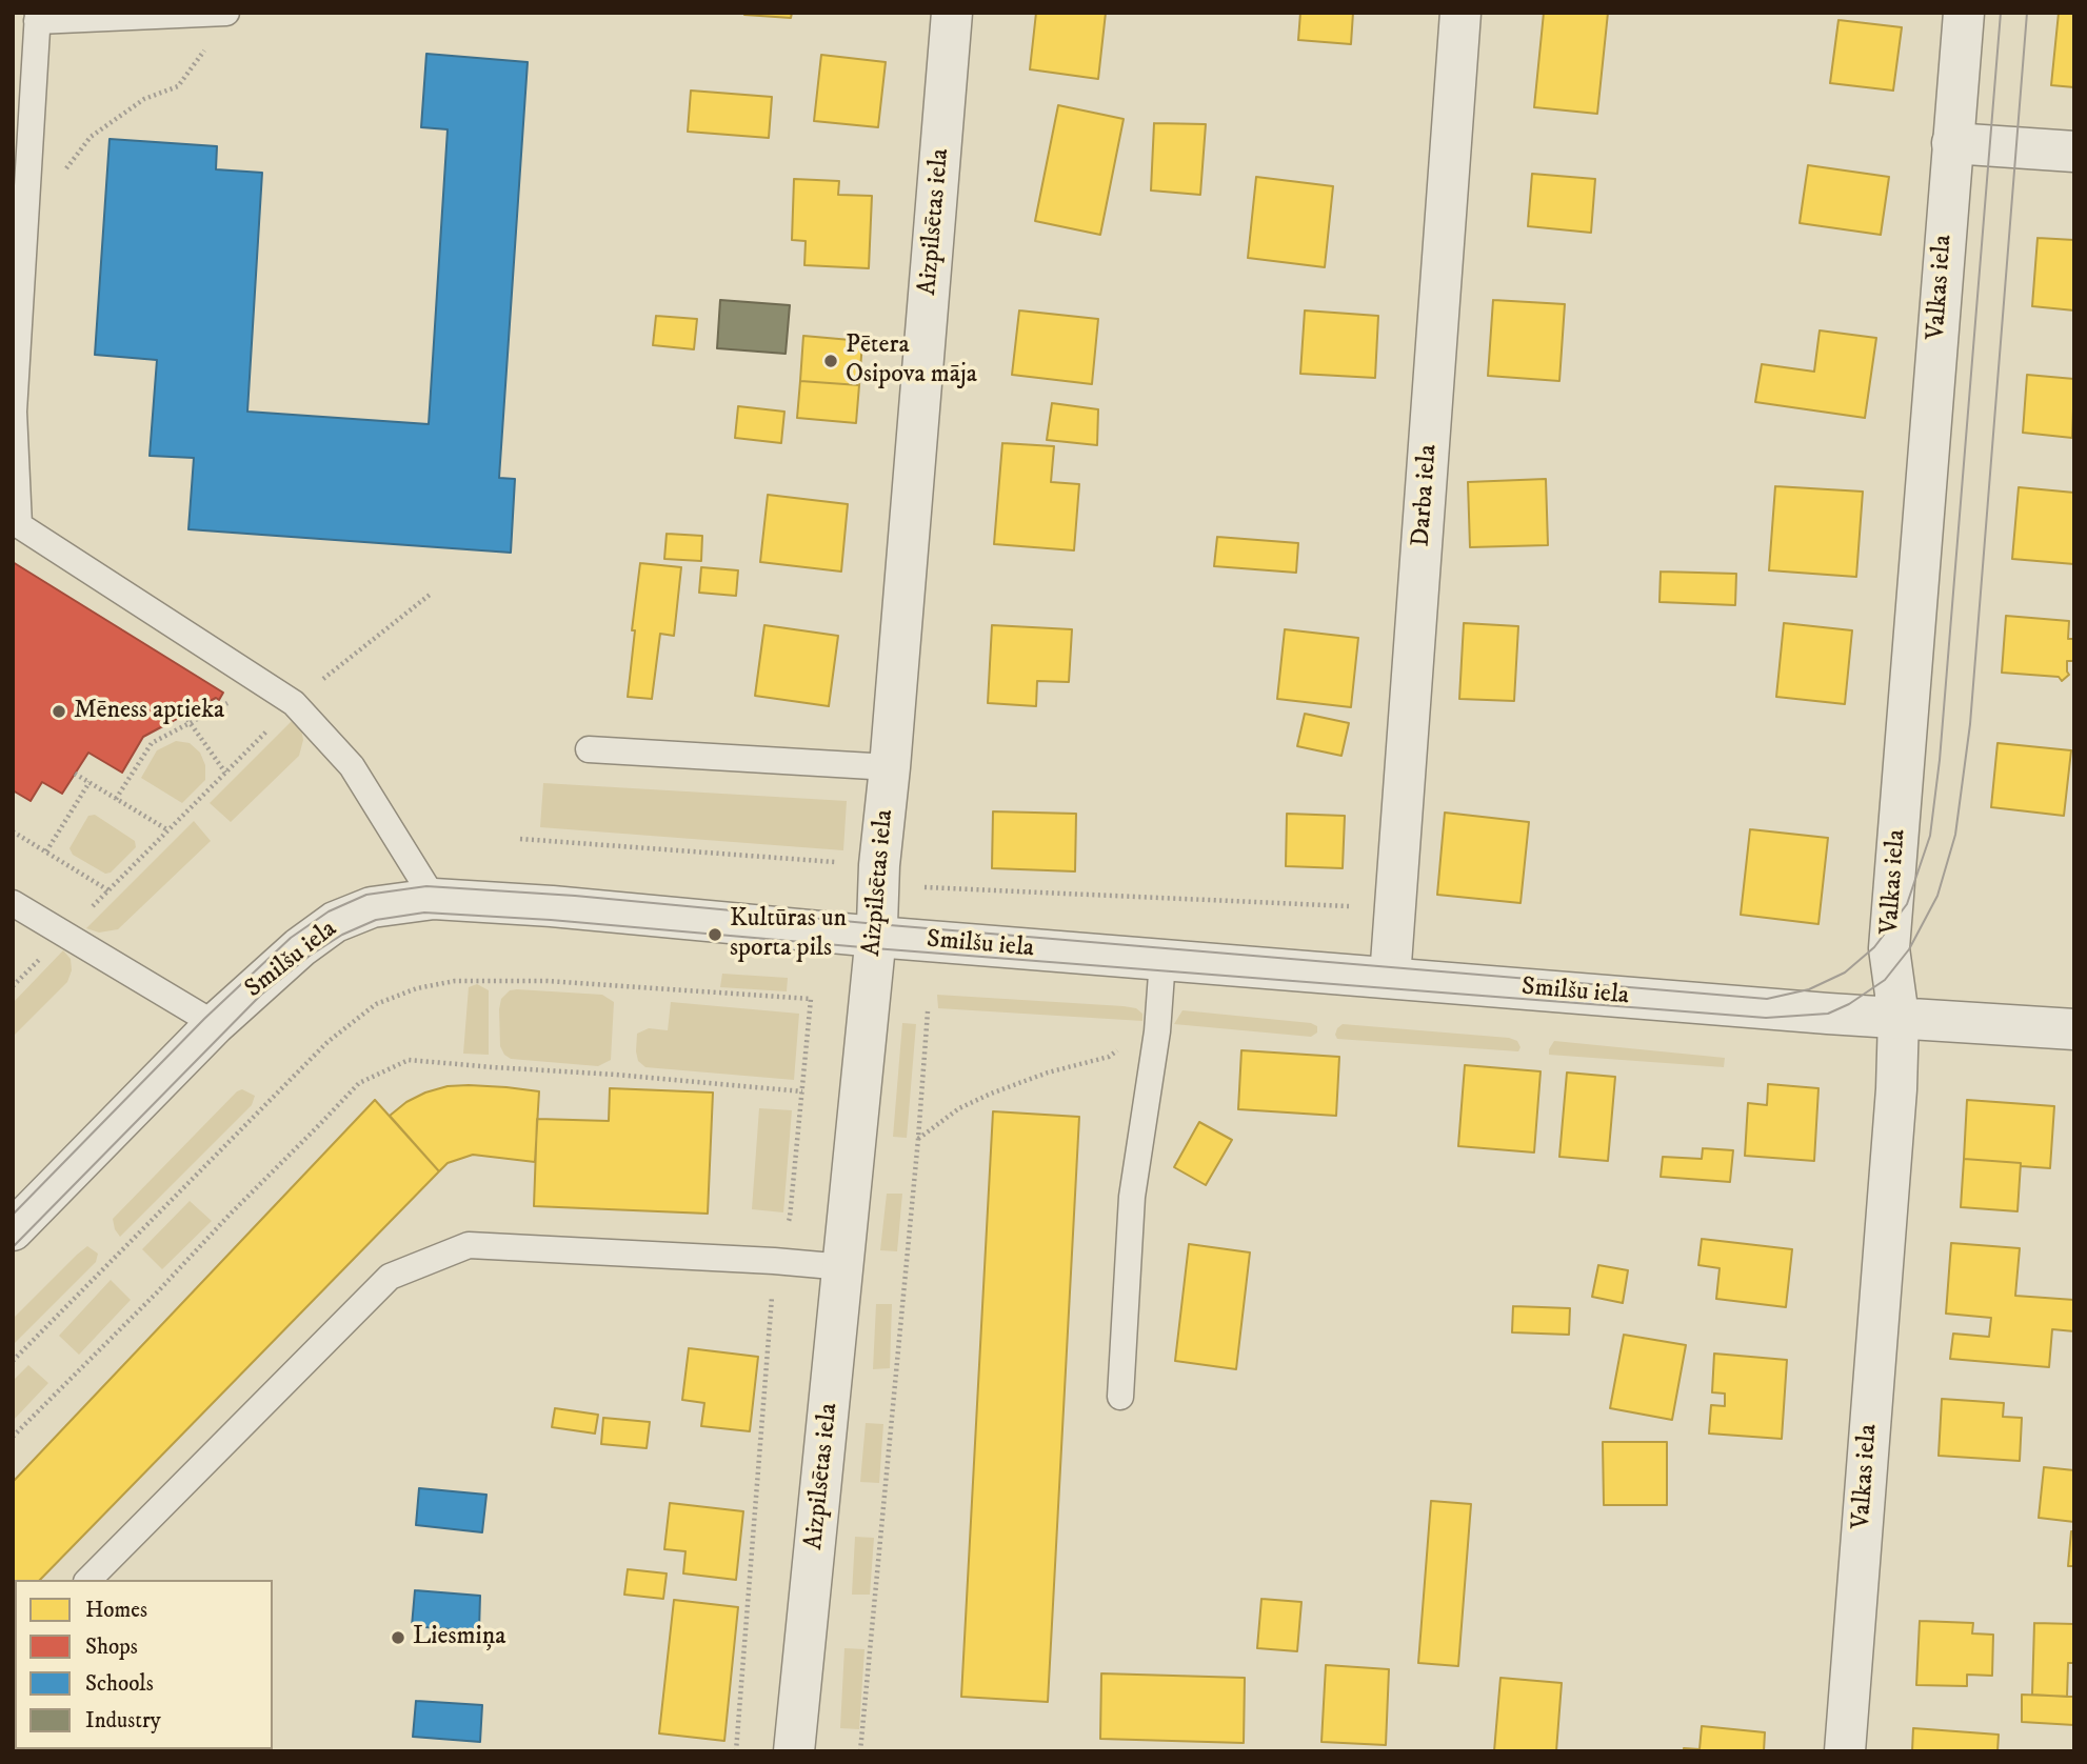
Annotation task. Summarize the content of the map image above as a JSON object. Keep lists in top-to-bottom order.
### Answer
{
  "streets": {
    "street": [
      "Aizpilsētas iela",
      "Valkas iela",
      "Darba iela",
      "Smilšu iela"
    ]
  },
  "crossings": [
    ["Aizpilsētas iela", "Smilšu iela"],
    ["Valkas iela", "Smilšu iela"],
    ["Darba iela", "Smilšu iela"]
  ],
  "places": [
    "Pētera Osipova māja",
    "Mēness aptieka",
    "Kultūras un sporta pils",
    "Liesmiņa"
  ],
  "legend": [
    "Homes",
    "Shops",
    "Schools",
    "Industry"
  ]
}
